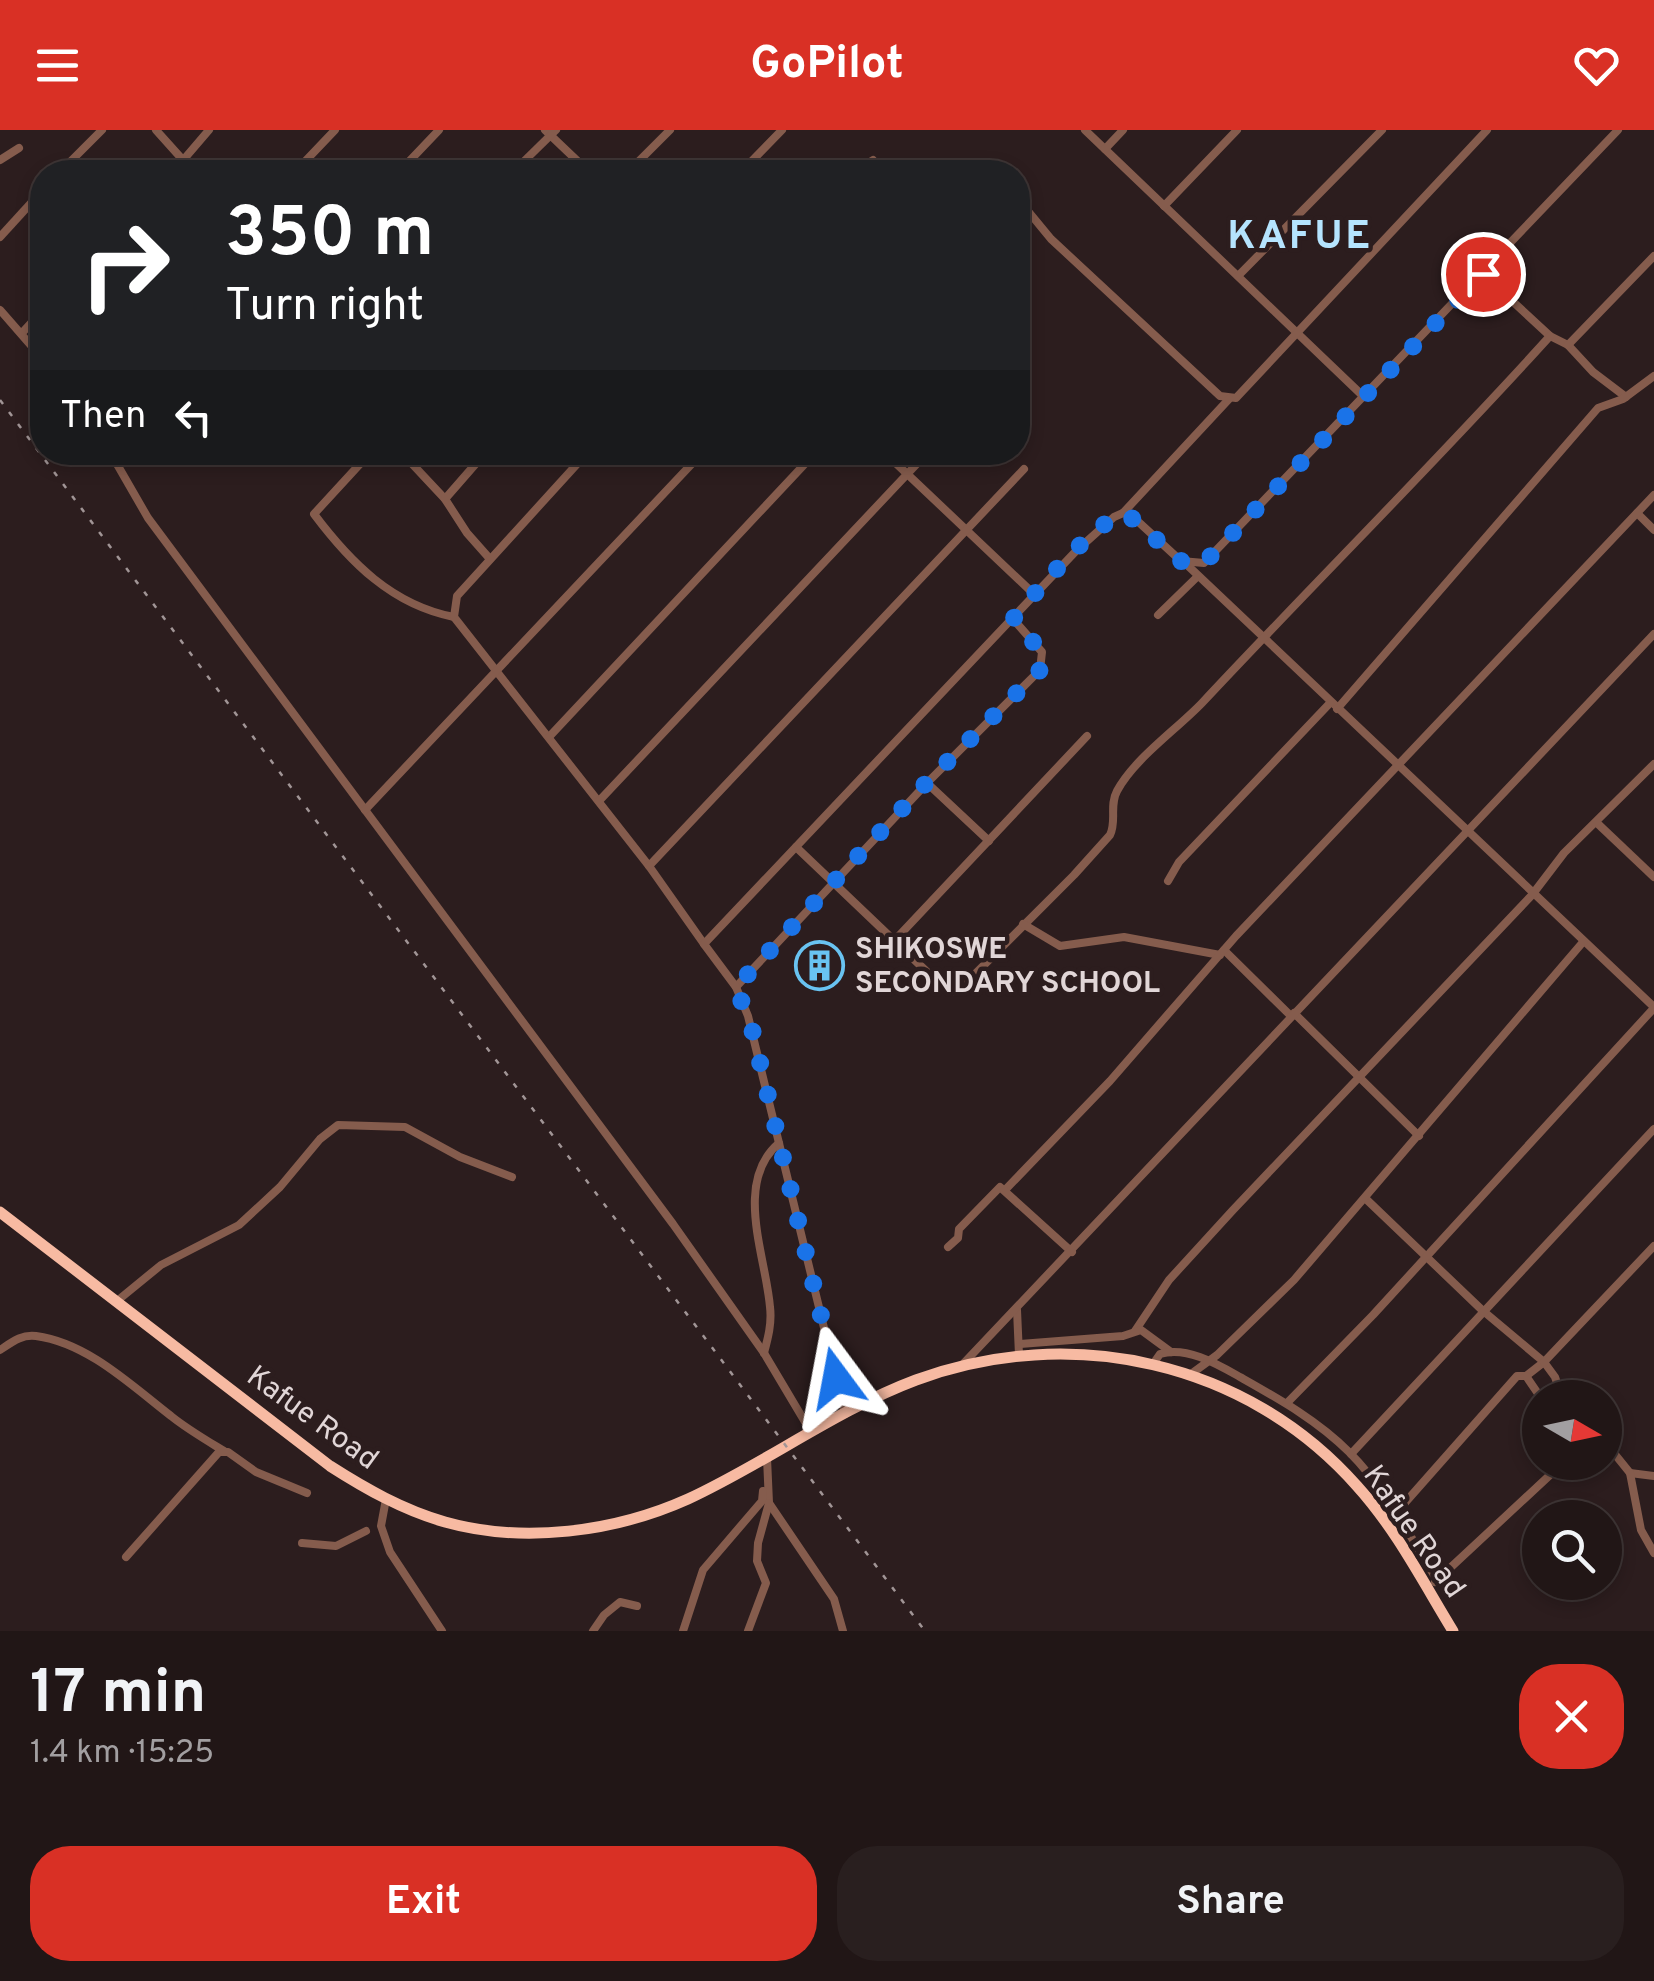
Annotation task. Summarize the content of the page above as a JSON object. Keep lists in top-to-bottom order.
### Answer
{
  "streets": {
    "highway": ["Kafue Road"]
  },
  "districts": ["KAFUE"],
  "places": {
    "building": ["SHIKOSWE SECONDARY SCHOOL"]
  },
  "north": "right",
  "page": {
    "header": "GoPilot",
    "turn": ["350 m", "Turn right"],
    "then": "Then",
    "heading": ["17 min", "1.4 km · 15:25"],
    "buttons": ["Exit", "Share"]
  }
}
